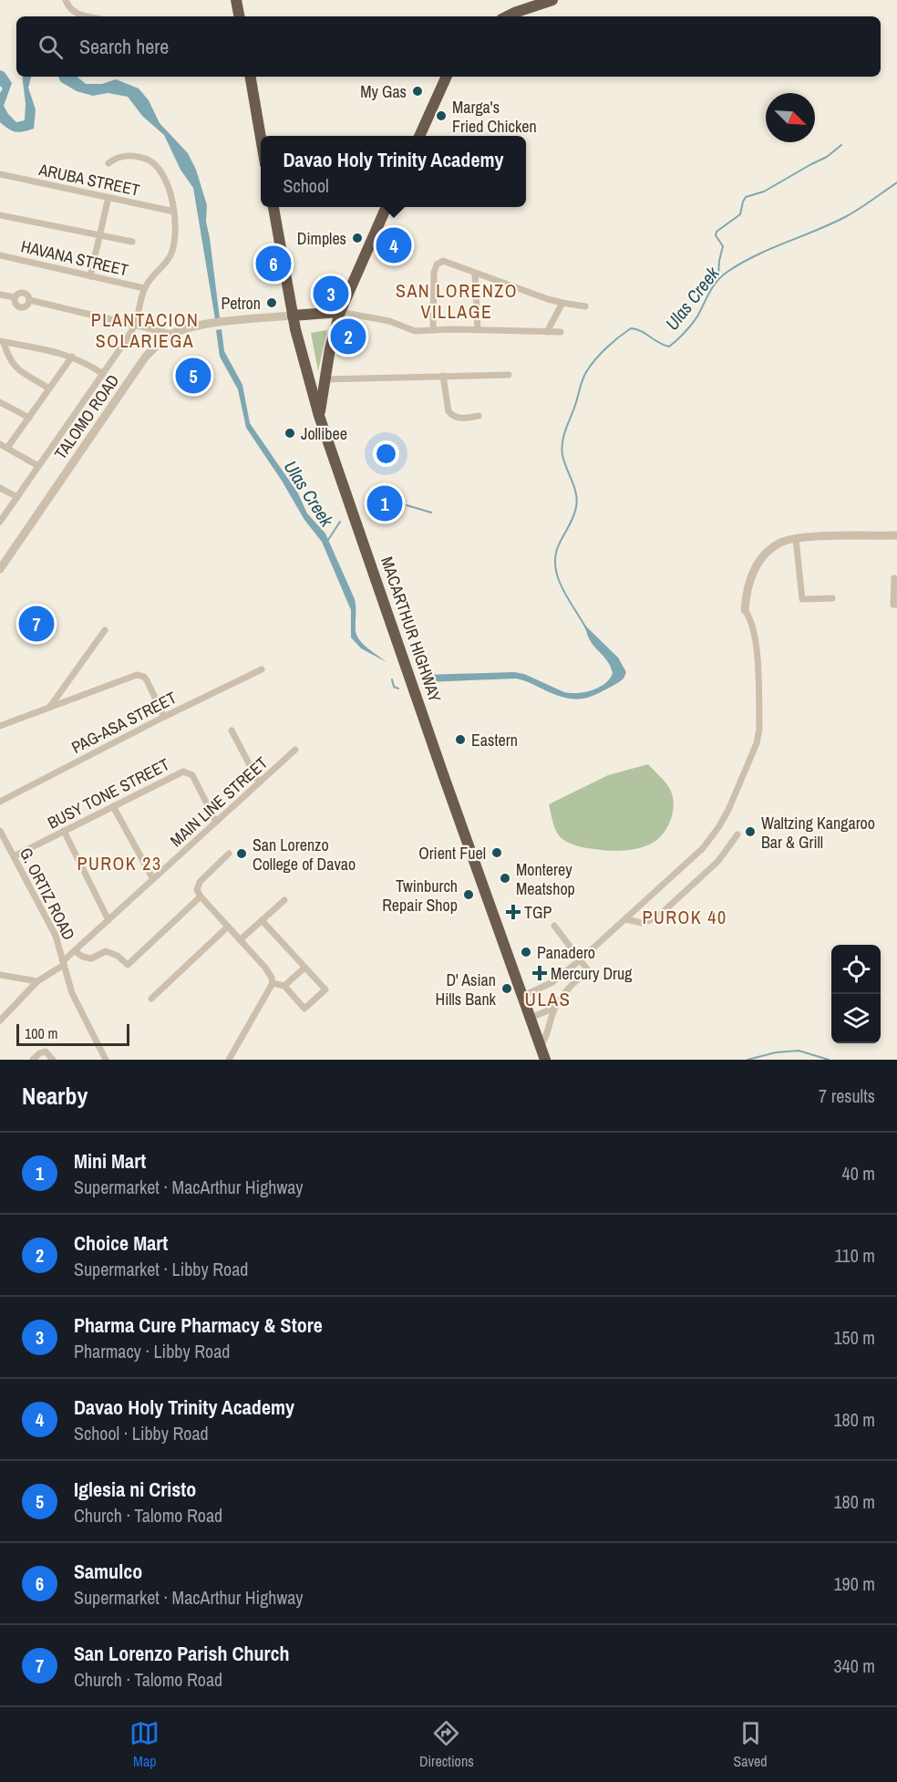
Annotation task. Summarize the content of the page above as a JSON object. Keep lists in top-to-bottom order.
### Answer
{
  "streets": {
    "highway": ["MACARTHUR HIGHWAY"],
    "street": [
      "ARUBA STREET",
      "HAVANA STREET",
      "TALOMO ROAD",
      "PAG-ASA STREET",
      "BUSY TONE STREET",
      "MAIN LINE STREET",
      "G. ORTIZ ROAD"
    ]
  },
  "crossings": [
    ["TALOMO ROAD", "MACARTHUR HIGHWAY"],
    ["BUSY TONE STREET", "MAIN LINE STREET"],
    ["BUSY TONE STREET", "G. ORTIZ ROAD"],
    ["MAIN LINE STREET", "G. ORTIZ ROAD"]
  ],
  "districts": [
    "SAN LORENZO VILLAGE",
    "PLANTACION SOLARIEGA",
    "PUROK 23",
    "PUROK 40",
    "ULAS"
  ],
  "water": ["Ulas Creek"],
  "places": {
    "other": [
      "My Gas",
      "Marga's Fried Chicken",
      "Dimples",
      "Petron",
      "Jollibee",
      "Eastern",
      "Waltzing Kangaroo Bar & Grill",
      "Orient Fuel",
      "San Lorenzo College of Davao",
      "Monterey Meatshop",
      "Twinburch Repair Shop",
      "Panadero",
      "D' Asian Hills Bank"
    ],
    "health": ["TGP", "Mercury Drug"]
  },
  "scale_bar": "100 m",
  "north": "bottom right",
  "page": {
    "search": "Search here",
    "popup": ["Davao Holy Trinity Academy", "School"],
    "pins": [
      "4",
      "6",
      "3",
      "2",
      "5",
      "1",
      "7"
    ],
    "scale": "100 m",
    "heading": ["Nearby", "7 results"],
    "list": [
      {
        "mark": "1",
        "name": "Mini Mart",
        "note": "Supermarket · MacArthur Highway",
        "value": "40 m"
      },
      {
        "mark": "2",
        "name": "Choice Mart",
        "note": "Supermarket · Libby Road",
        "value": "110 m"
      },
      {
        "mark": "3",
        "name": "Pharma Cure Pharmacy & Store",
        "note": "Pharmacy · Libby Road",
        "value": "150 m"
      },
      {
        "mark": "4",
        "name": "Davao Holy Trinity Academy",
        "note": "School · Libby Road",
        "value": "180 m"
      },
      {
        "mark": "5",
        "name": "Iglesia ni Cristo",
        "note": "Church · Talomo Road",
        "value": "180 m"
      },
      {
        "mark": "6",
        "name": "Samulco",
        "note": "Supermarket · MacArthur Highway",
        "value": "190 m"
      },
      {
        "mark": "7",
        "name": "San Lorenzo Parish Church",
        "note": "Church · Talomo Road",
        "value": "340 m"
      }
    ],
    "nav": ["Map", "Directions", "Saved"]
  }
}
